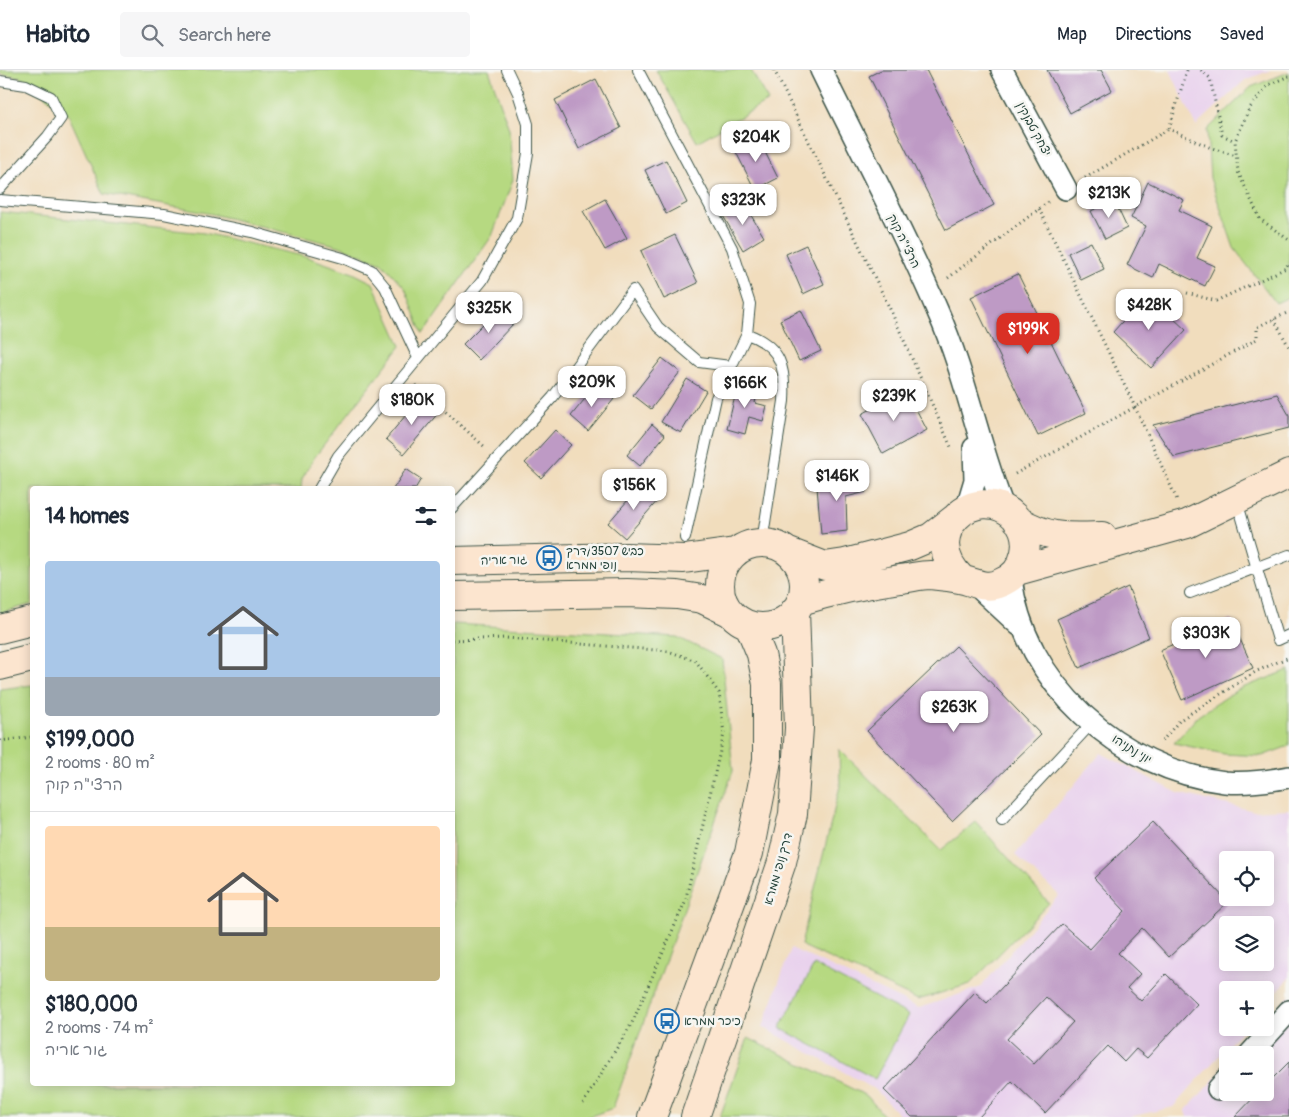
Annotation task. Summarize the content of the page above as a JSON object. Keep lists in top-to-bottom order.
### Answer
{
  "streets": {
    "main road": ["גור אריה", "דרך נופי ממרא"],
    "street": ["יצחק טבנקין", "הרצי\"ה קוק", "יוני נתניהו"]
  },
  "crossings": [
    ["גור אריה", "דרך נופי ממרא"]
  ],
  "places": {
    "bus stop": ["כביש 3507/דרך נופי ממרא", "כיכר ממרא"]
  },
  "page": {
    "header": "Habito",
    "search": "Search here",
    "nav": ["Map", "Directions", "Saved"],
    "price": [
      "$204K",
      "$213K",
      "$323K",
      "$428K",
      "$325K",
      "$199K",
      "$209K",
      "$166K",
      "$239K",
      "$180K",
      "$146K",
      "$156K",
      "$303K",
      "$263K"
    ],
    "heading": "14 homes",
    "list": [
      {
        "name": "$199,000",
        "note": "2 rooms · 80 m² · הרצי\"ה קוק"
      },
      {
        "name": "$180,000",
        "note": "2 rooms · 74 m² · גור אריה"
      }
    ],
    "map_buttons": ["+", "−"]
  }
}
